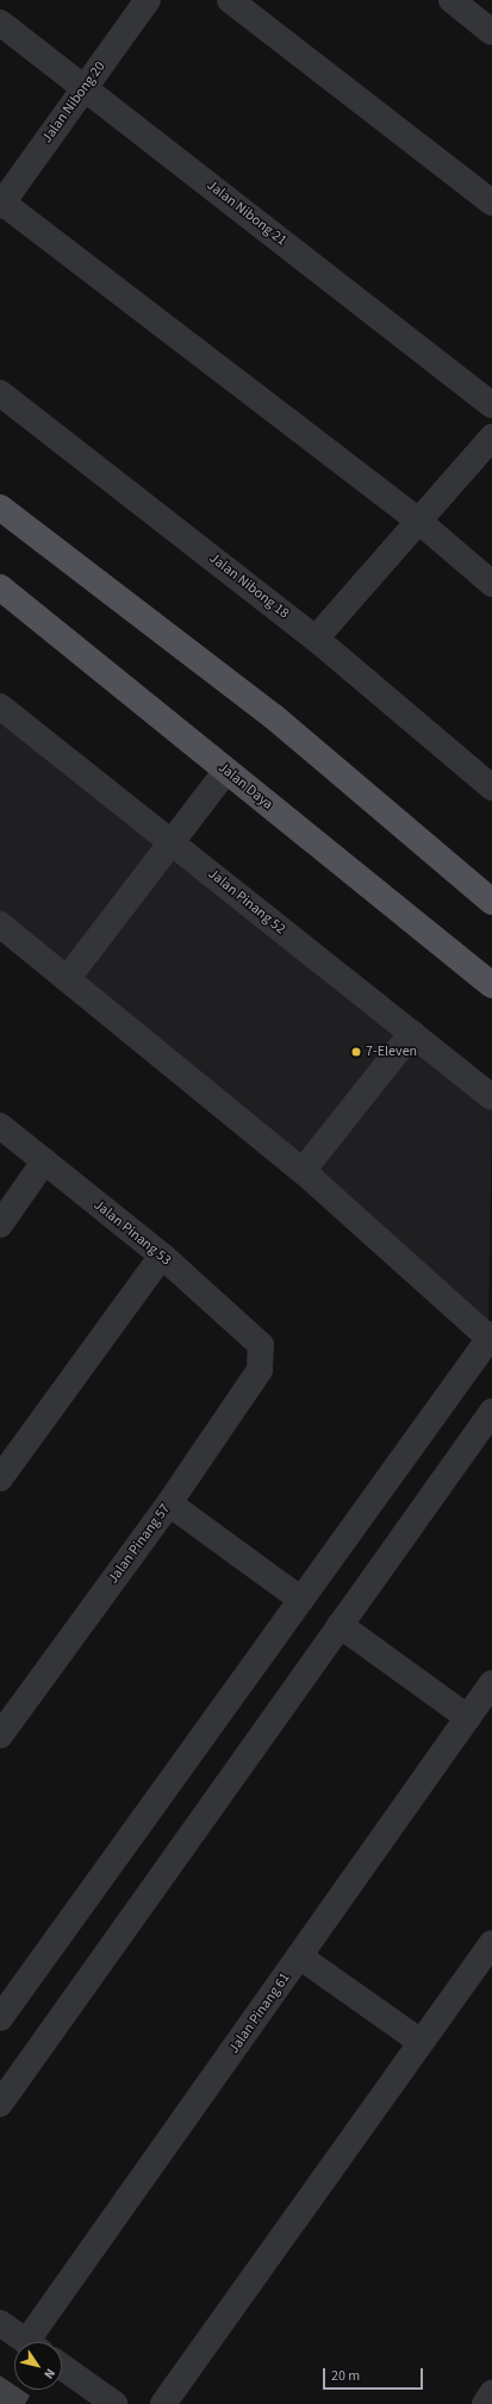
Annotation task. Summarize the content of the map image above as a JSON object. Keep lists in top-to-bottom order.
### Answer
{
  "streets": {
    "main road": ["Jalan Daya"],
    "street": [
      "Jalan Nibong 20",
      "Jalan Nibong 21",
      "Jalan Nibong 18",
      "Jalan Pinang 52",
      "Jalan Pinang 53",
      "Jalan Pinang 57",
      "Jalan Pinang 61"
    ]
  },
  "crossings": [
    ["Jalan Nibong 20", "Jalan Nibong 21"],
    ["Jalan Pinang 53", "Jalan Pinang 57"]
  ],
  "places": ["7-Eleven"],
  "scale_bar": "20 m",
  "north": "bottom right"
}
